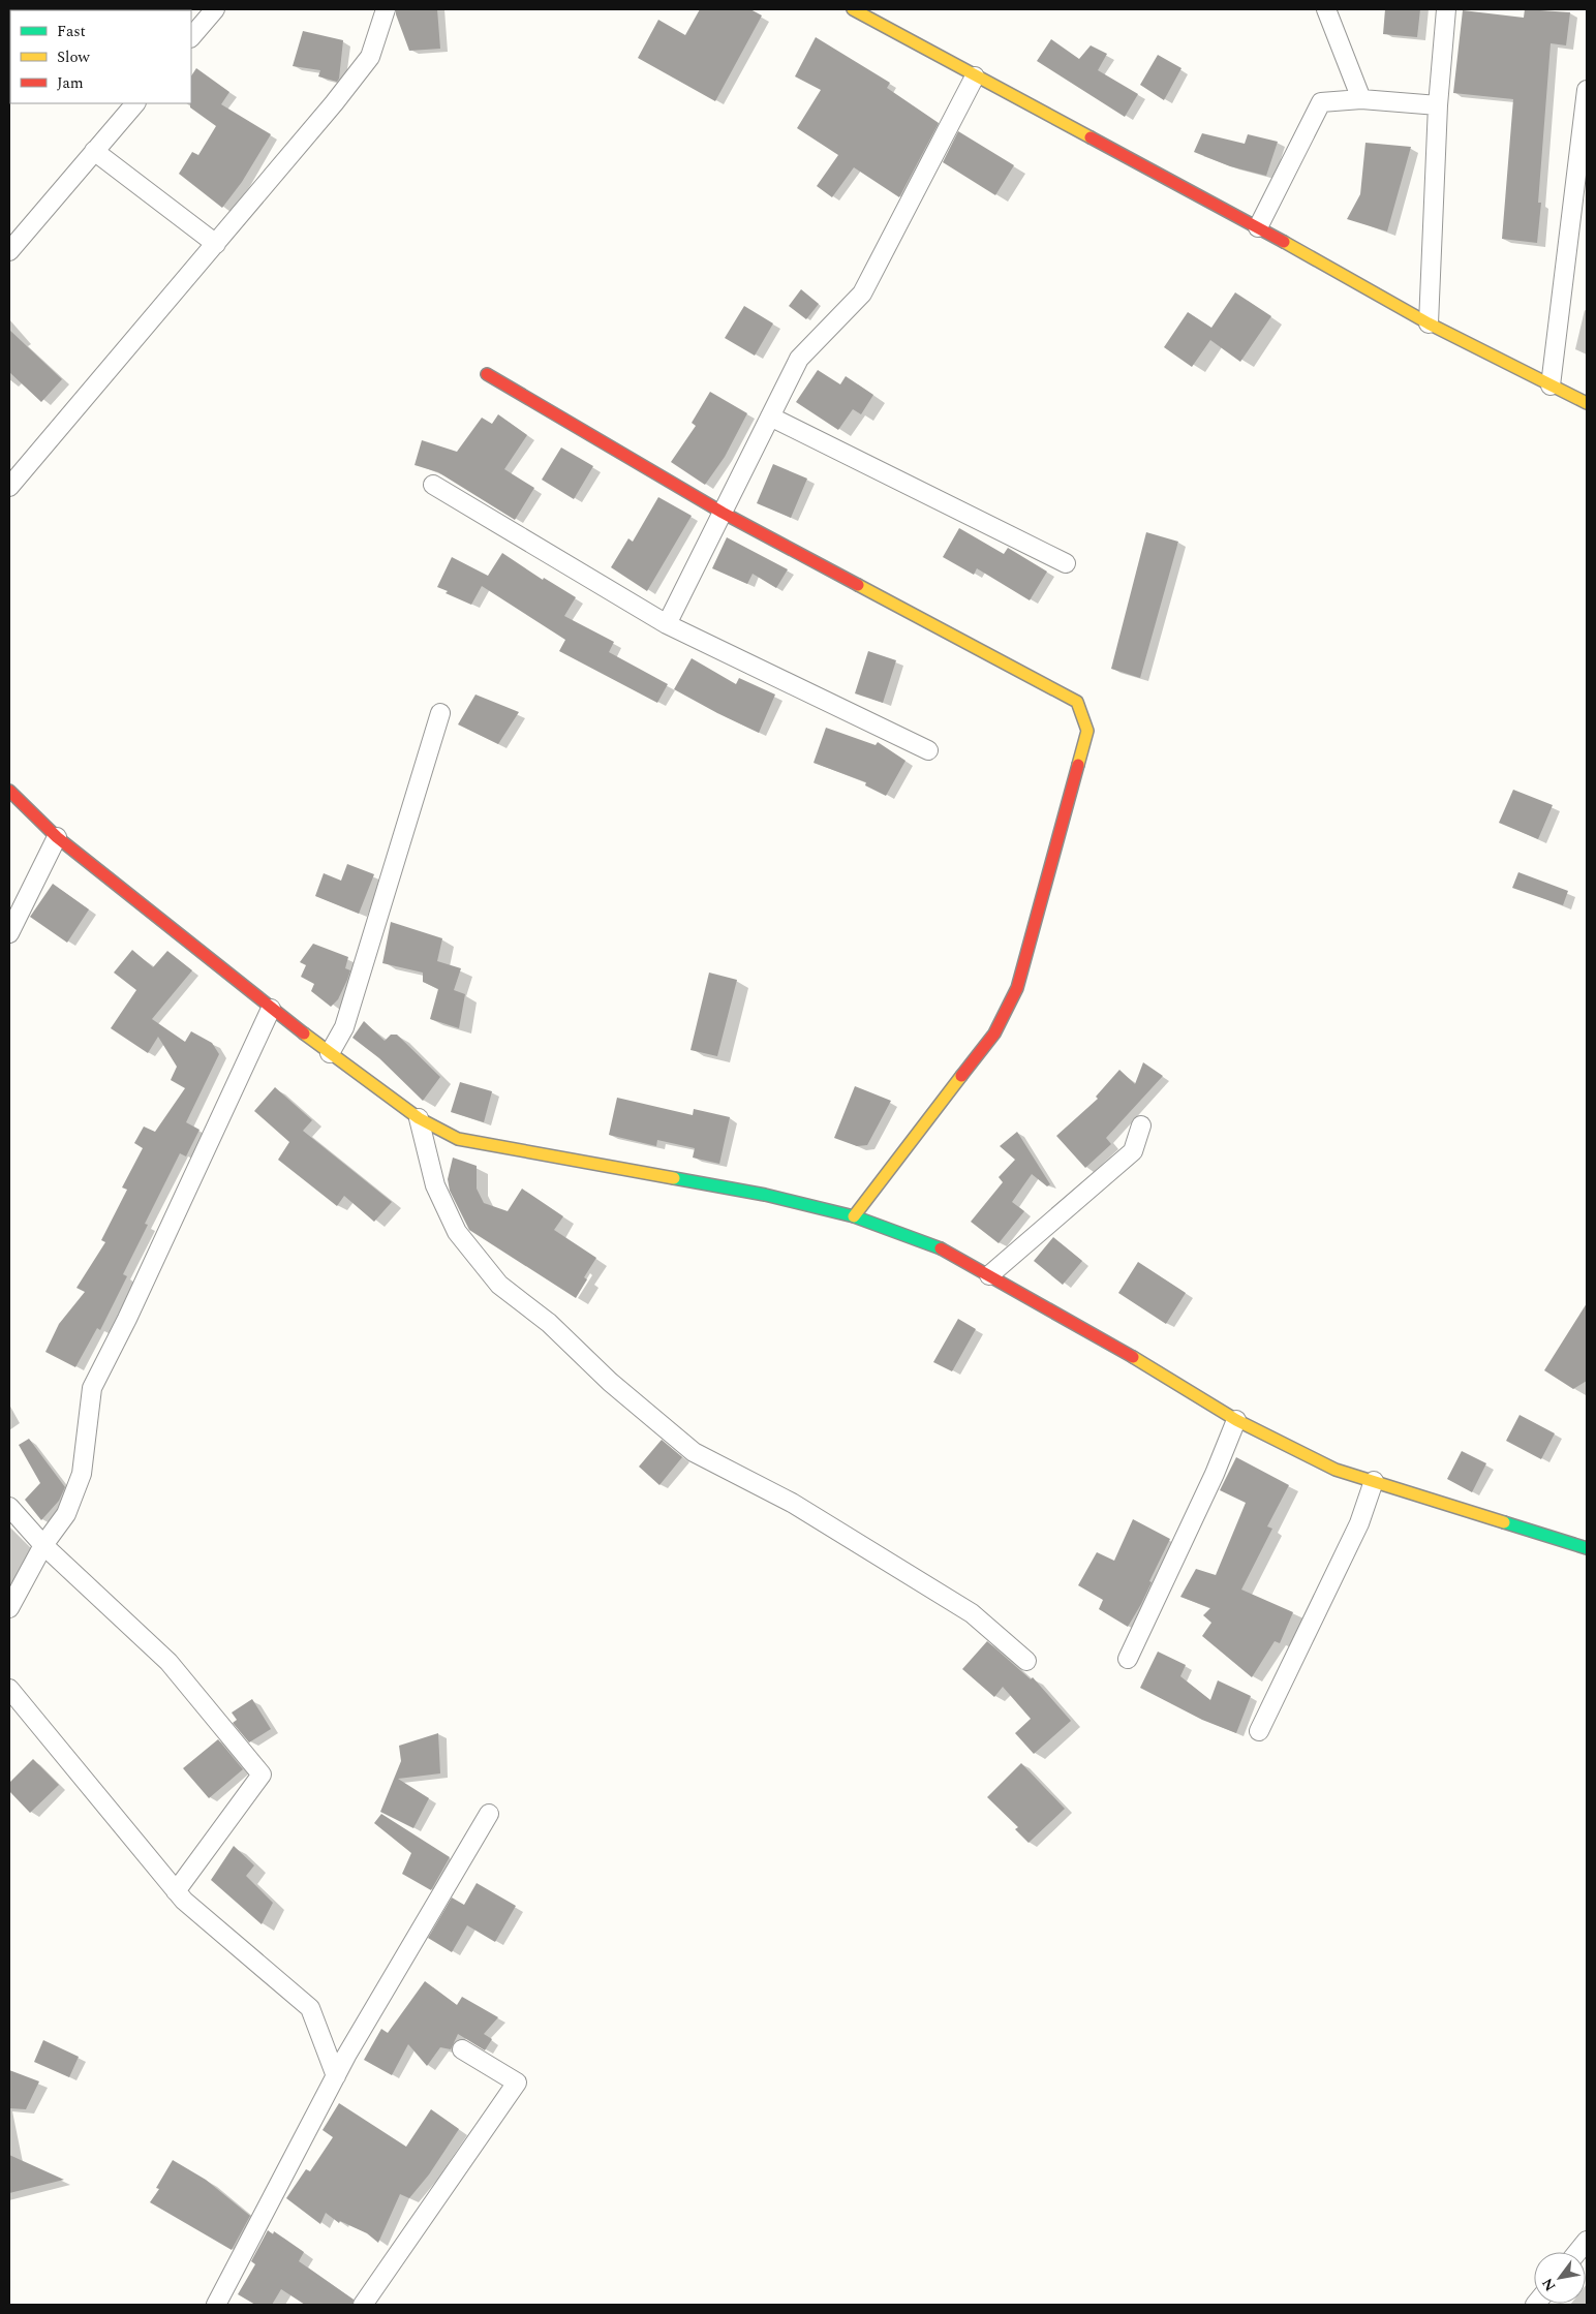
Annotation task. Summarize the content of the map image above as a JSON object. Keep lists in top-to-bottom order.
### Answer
{
  "legend": ["Fast", "Slow", "Jam"],
  "north": "bottom left"
}
